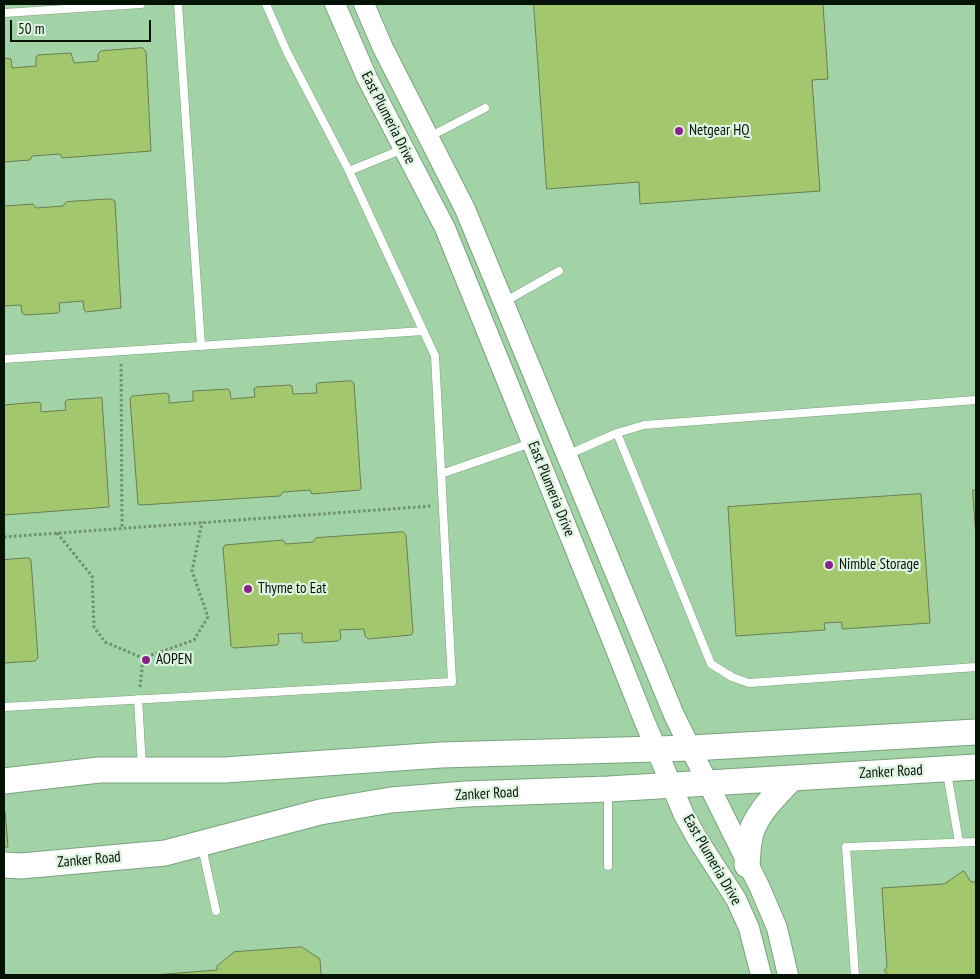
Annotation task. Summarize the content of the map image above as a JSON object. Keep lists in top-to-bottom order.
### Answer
{
  "streets": {
    "main road": ["Zanker Road"],
    "street": ["East Plumeria Drive"]
  },
  "crossings": [
    ["East Plumeria Drive", "Zanker Road"]
  ],
  "places": [
    "Netgear HQ",
    "Nimble Storage",
    "Thyme to Eat",
    "AOPEN"
  ],
  "scale_bar": "50 m"
}
